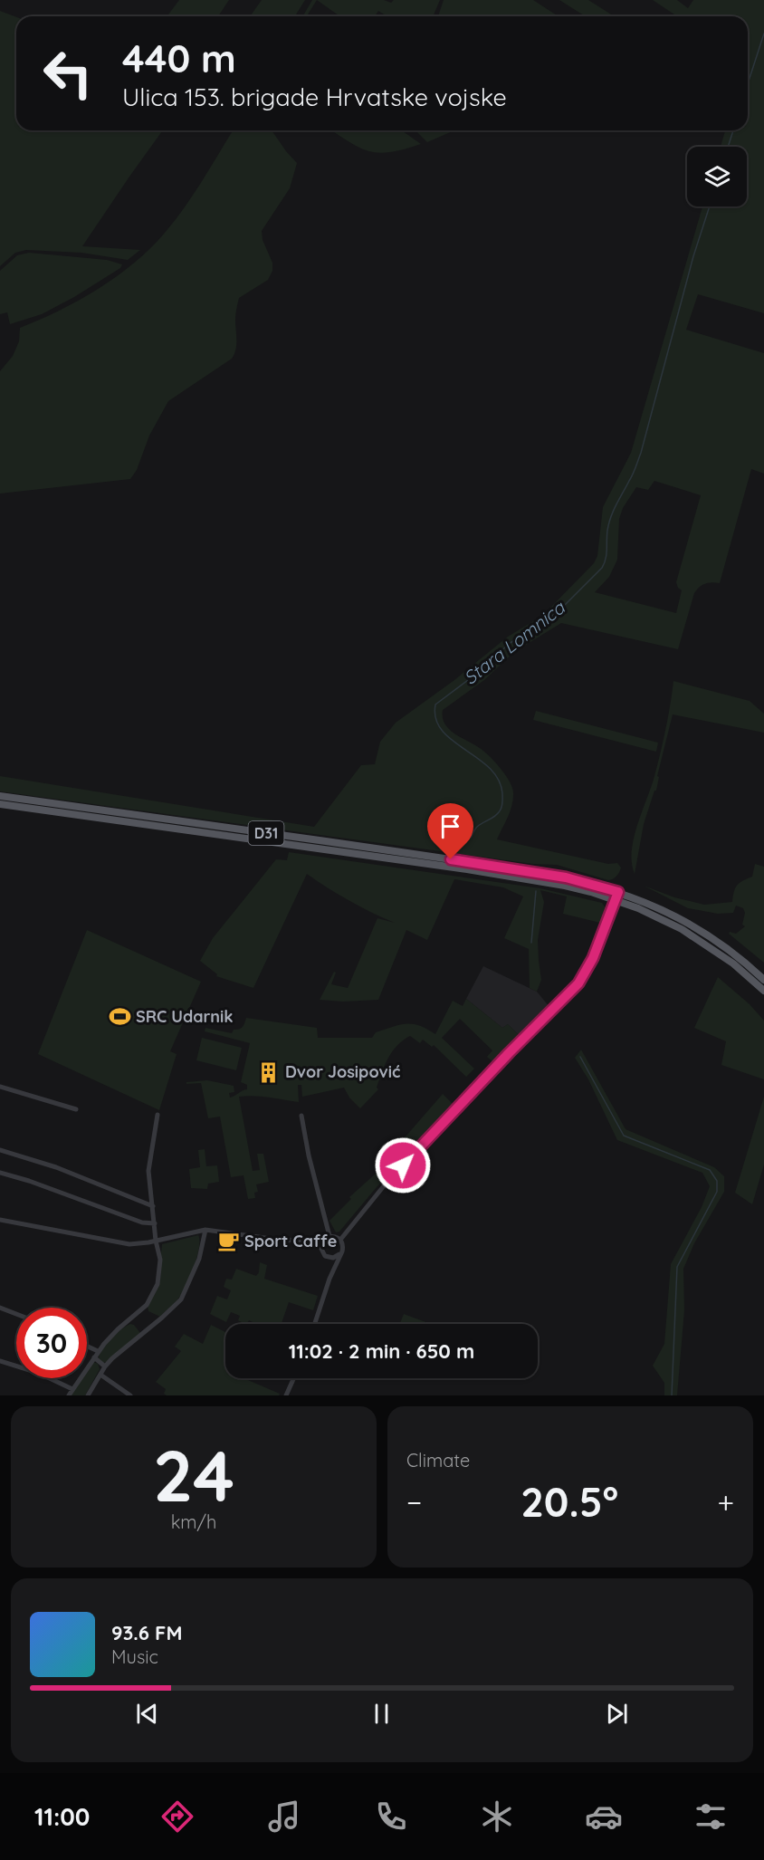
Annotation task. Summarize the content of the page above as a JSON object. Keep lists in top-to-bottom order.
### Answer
{
  "streets": {
    "main road": ["D31"]
  },
  "water": ["Stara Lomnica"],
  "places": {
    "sports": ["SRC Udarnik"],
    "building": ["Dvor Josipović"],
    "cafe": ["Sport Caffe"]
  },
  "page": {
    "turn": ["440 m", "Ulica 153. brigade Hrvatske vojske"],
    "limit": "30",
    "trip": "11:02 · 2 min · 650 m",
    "tile": [
      ["24", "km/h"],
      "Climate"
    ],
    "heat": ["−", "20.5°", "+"],
    "song": ["93.6 FM", "Music"],
    "tabs": "11:00"
  }
}
